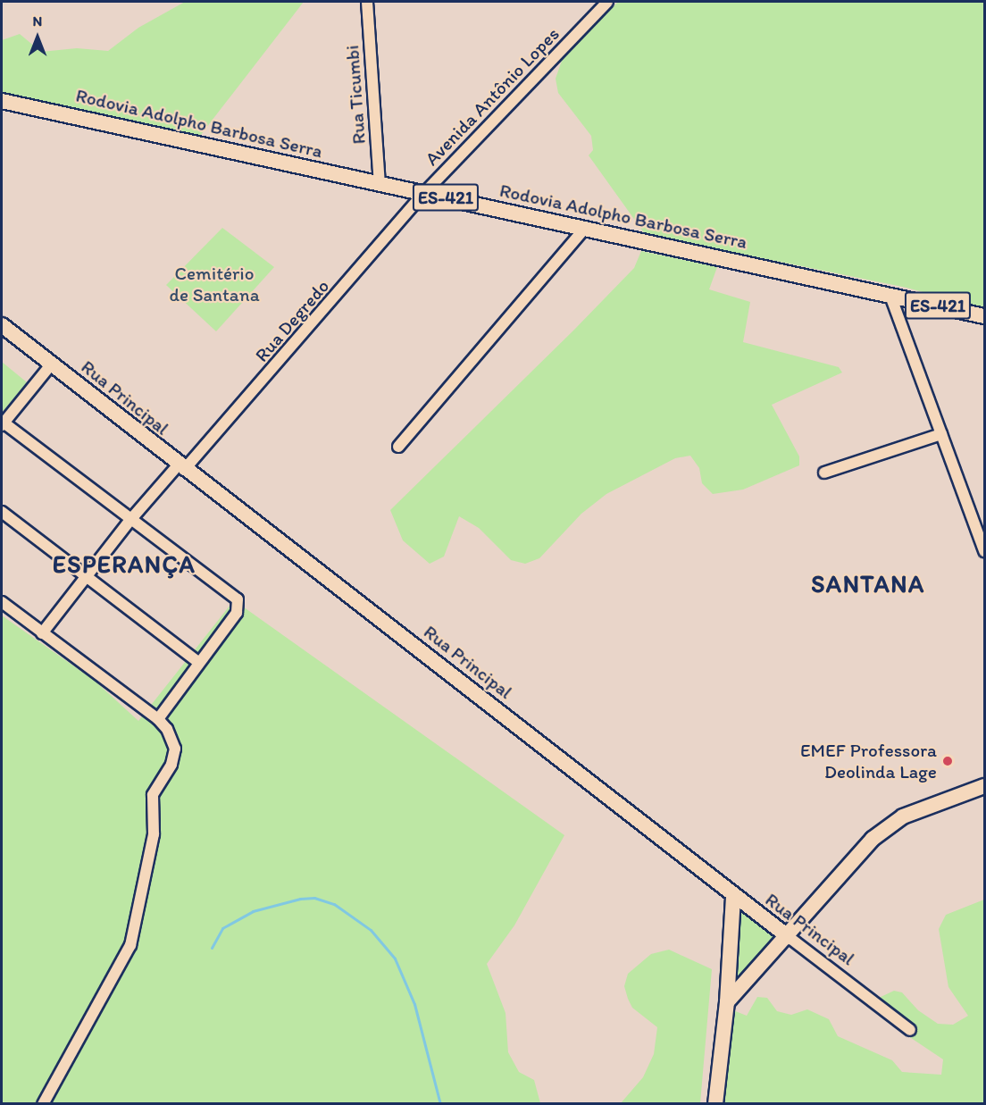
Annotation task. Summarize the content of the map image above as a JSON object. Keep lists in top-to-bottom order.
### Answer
{
  "streets": {
    "main road": ["Rodovia Adolpho Barbosa Serra", "ES-421", "Rua Principal"],
    "street": ["Rua Ticumbi", "Avenida Antônio Lopes", "Rua Degredo"]
  },
  "crossings": [
    ["Rua Ticumbi", "Rodovia Adolpho Barbosa Serra"],
    ["Avenida Antônio Lopes", "Rodovia Adolpho Barbosa Serra"],
    ["Avenida Antônio Lopes", "Rua Degredo"],
    ["Rodovia Adolpho Barbosa Serra", "Rua Degredo"],
    ["Rua Degredo", "Rua Principal"]
  ],
  "districts": ["ESPERANÇA", "SANTANA"],
  "parks": ["Cemitério de Santana"],
  "places": ["EMEF Professora Deolinda Lage"],
  "north": "top"
}
